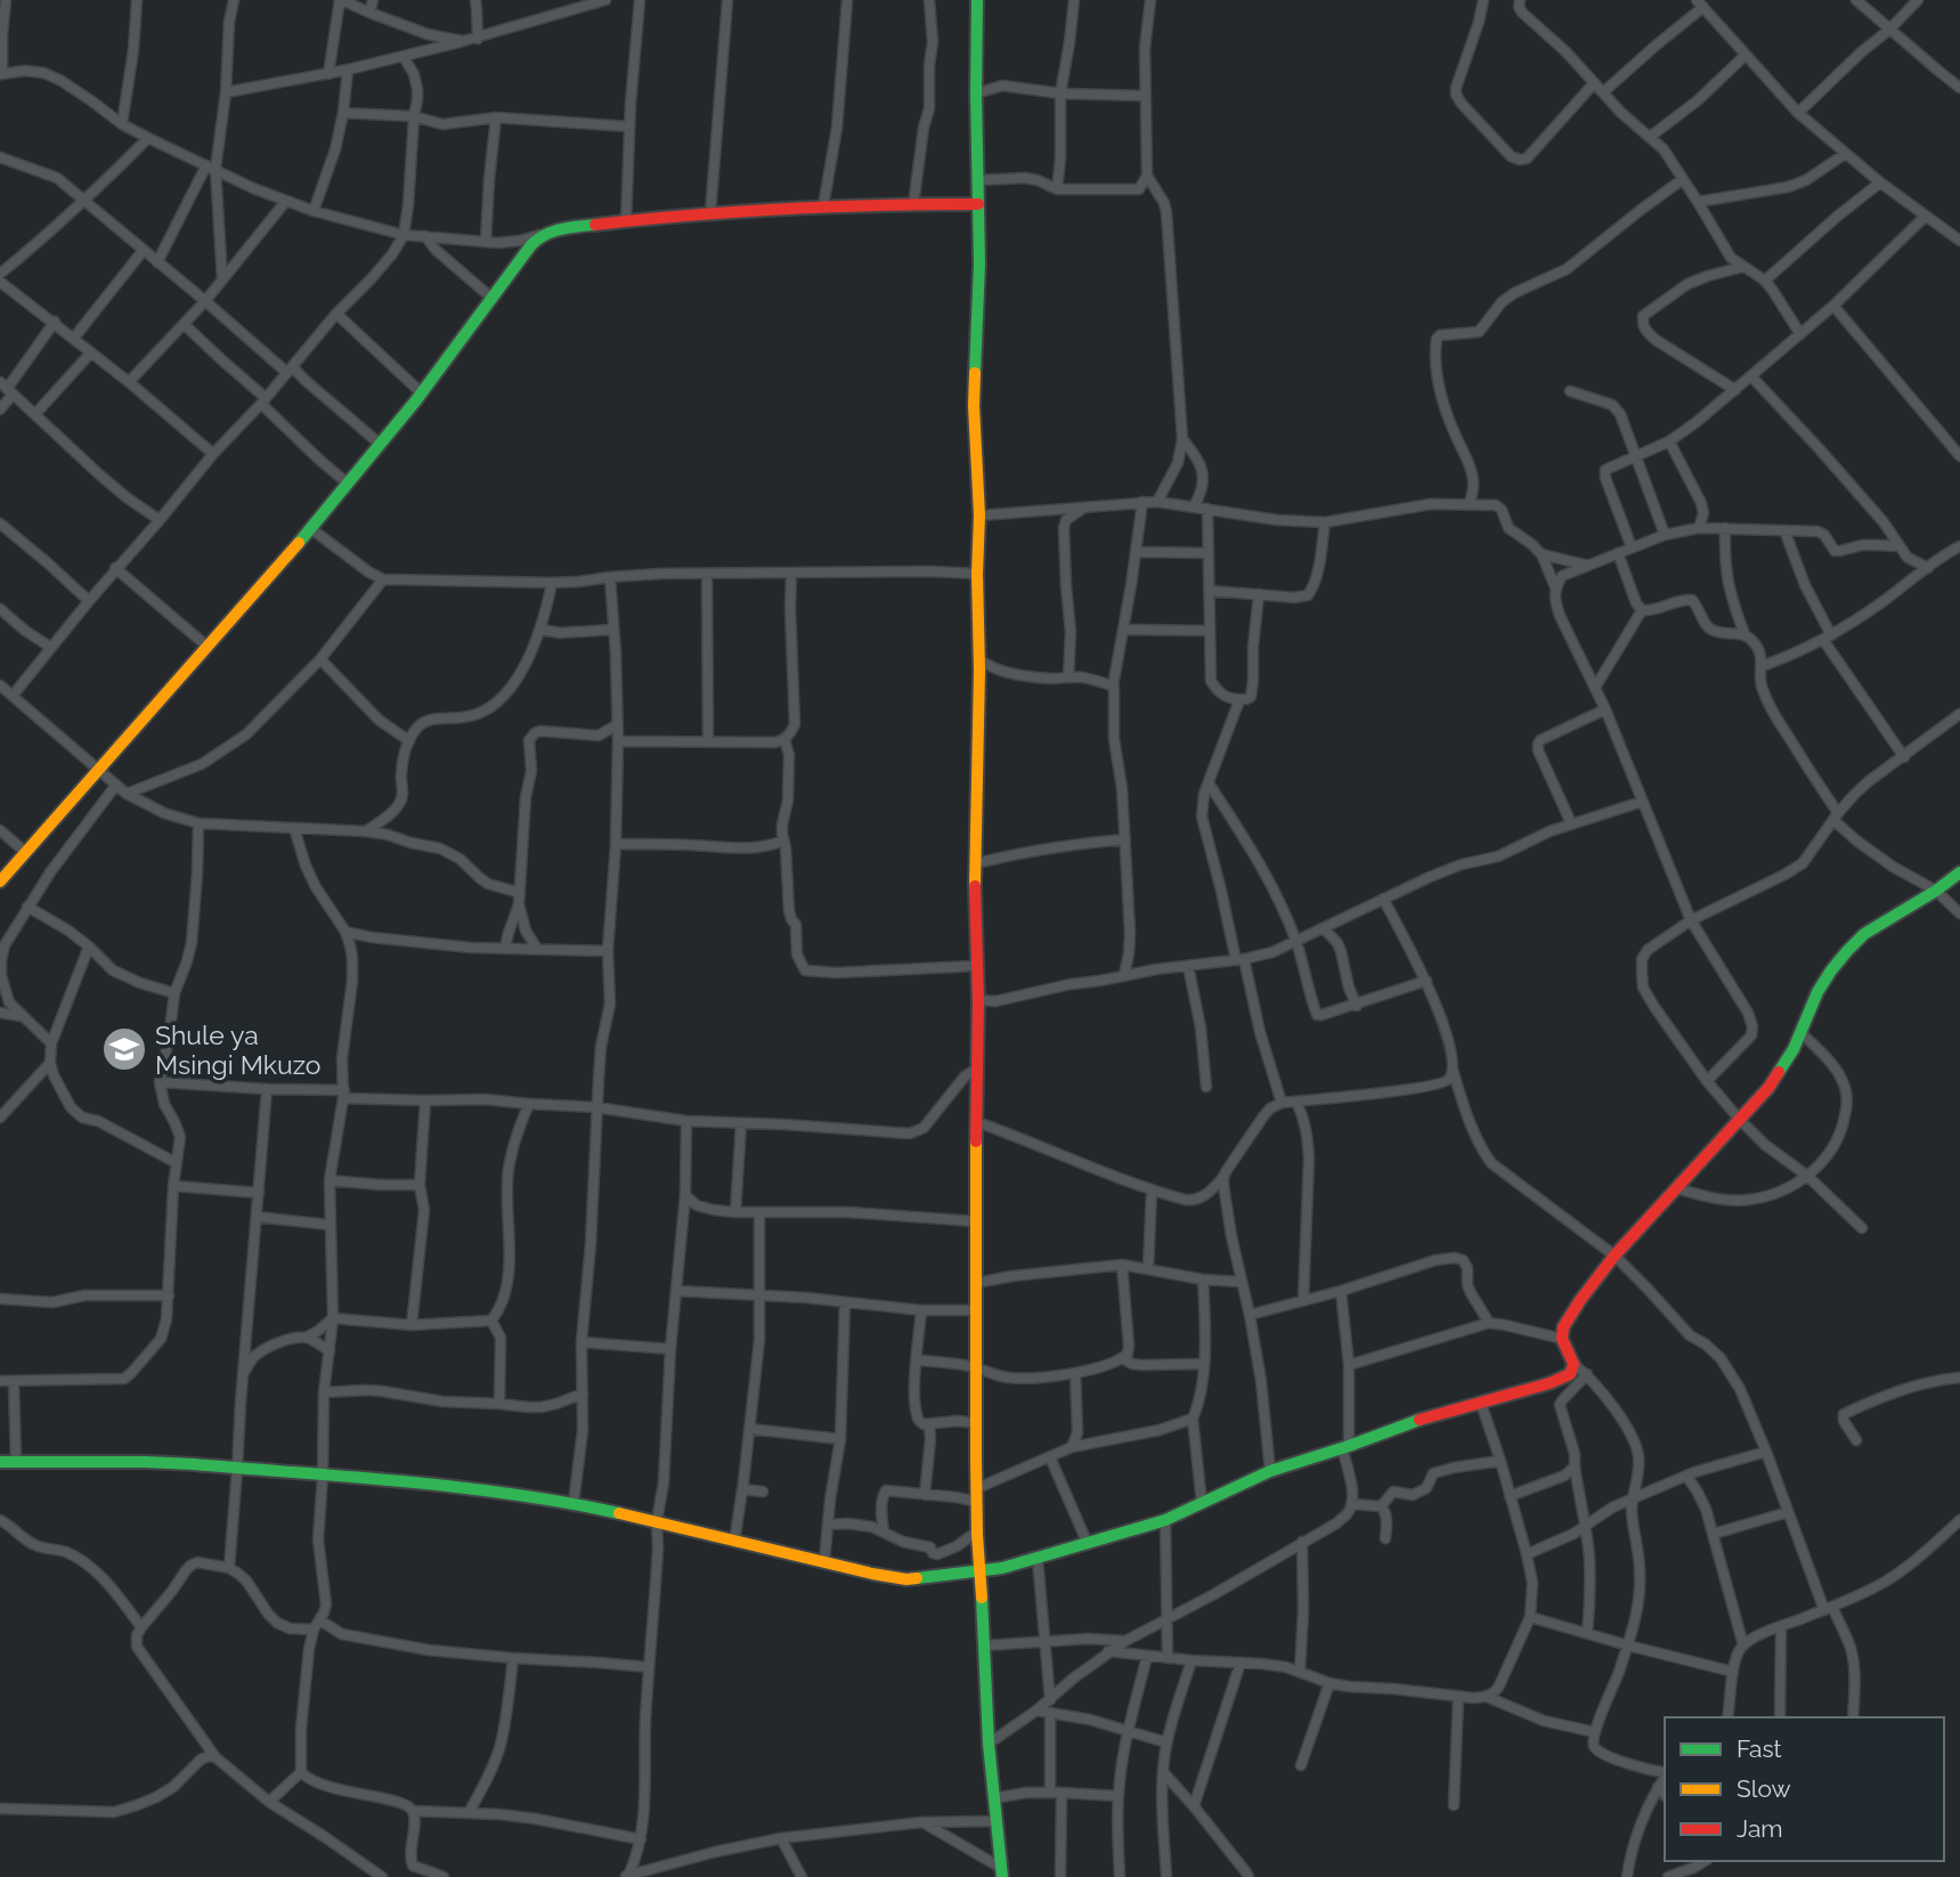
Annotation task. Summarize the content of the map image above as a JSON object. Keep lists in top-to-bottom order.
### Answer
{
  "places": {
    "school or university": ["Shule ya Msingi Mkuzo"]
  },
  "legend": ["Fast", "Slow", "Jam"]
}
